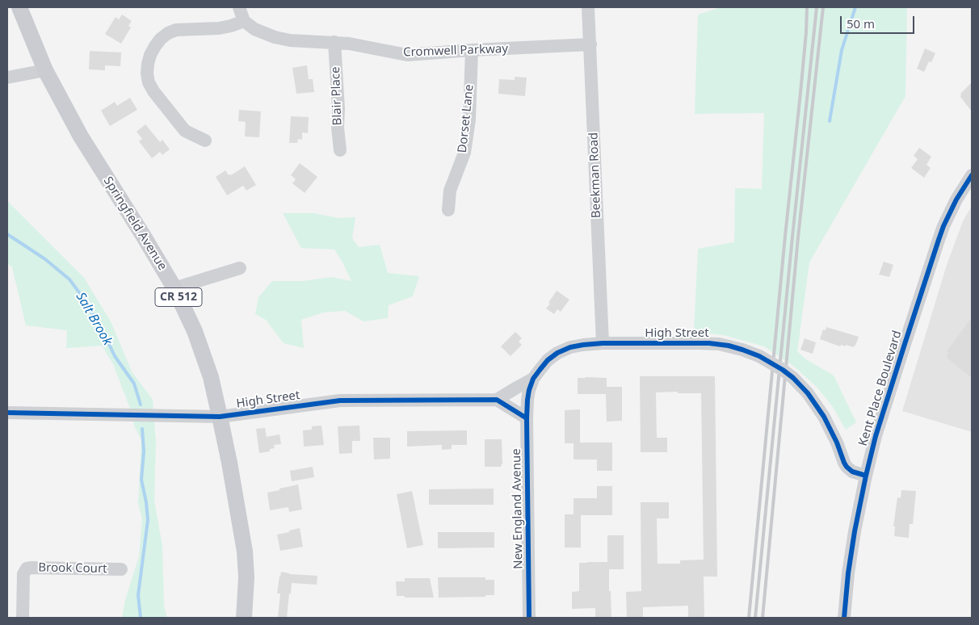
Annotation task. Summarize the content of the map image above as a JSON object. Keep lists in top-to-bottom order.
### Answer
{
  "streets": {
    "main road": ["Springfield Avenue", "CR 512"],
    "street": [
      "Cromwell Parkway",
      "Blair Place",
      "Dorset Lane",
      "Beekman Road",
      "High Street",
      "Kent Place Boulevard",
      "New England Avenue",
      "Brook Court"
    ]
  },
  "crossings": [
    ["Cromwell Parkway", "Blair Place"],
    ["Cromwell Parkway", "Dorset Lane"],
    ["Cromwell Parkway", "Beekman Road"],
    ["Beekman Road", "High Street"],
    ["Springfield Avenue", "High Street"],
    ["High Street", "Kent Place Boulevard"],
    ["High Street", "New England Avenue"]
  ],
  "water": ["Salt Brook"],
  "scale_bar": "50 m"
}
